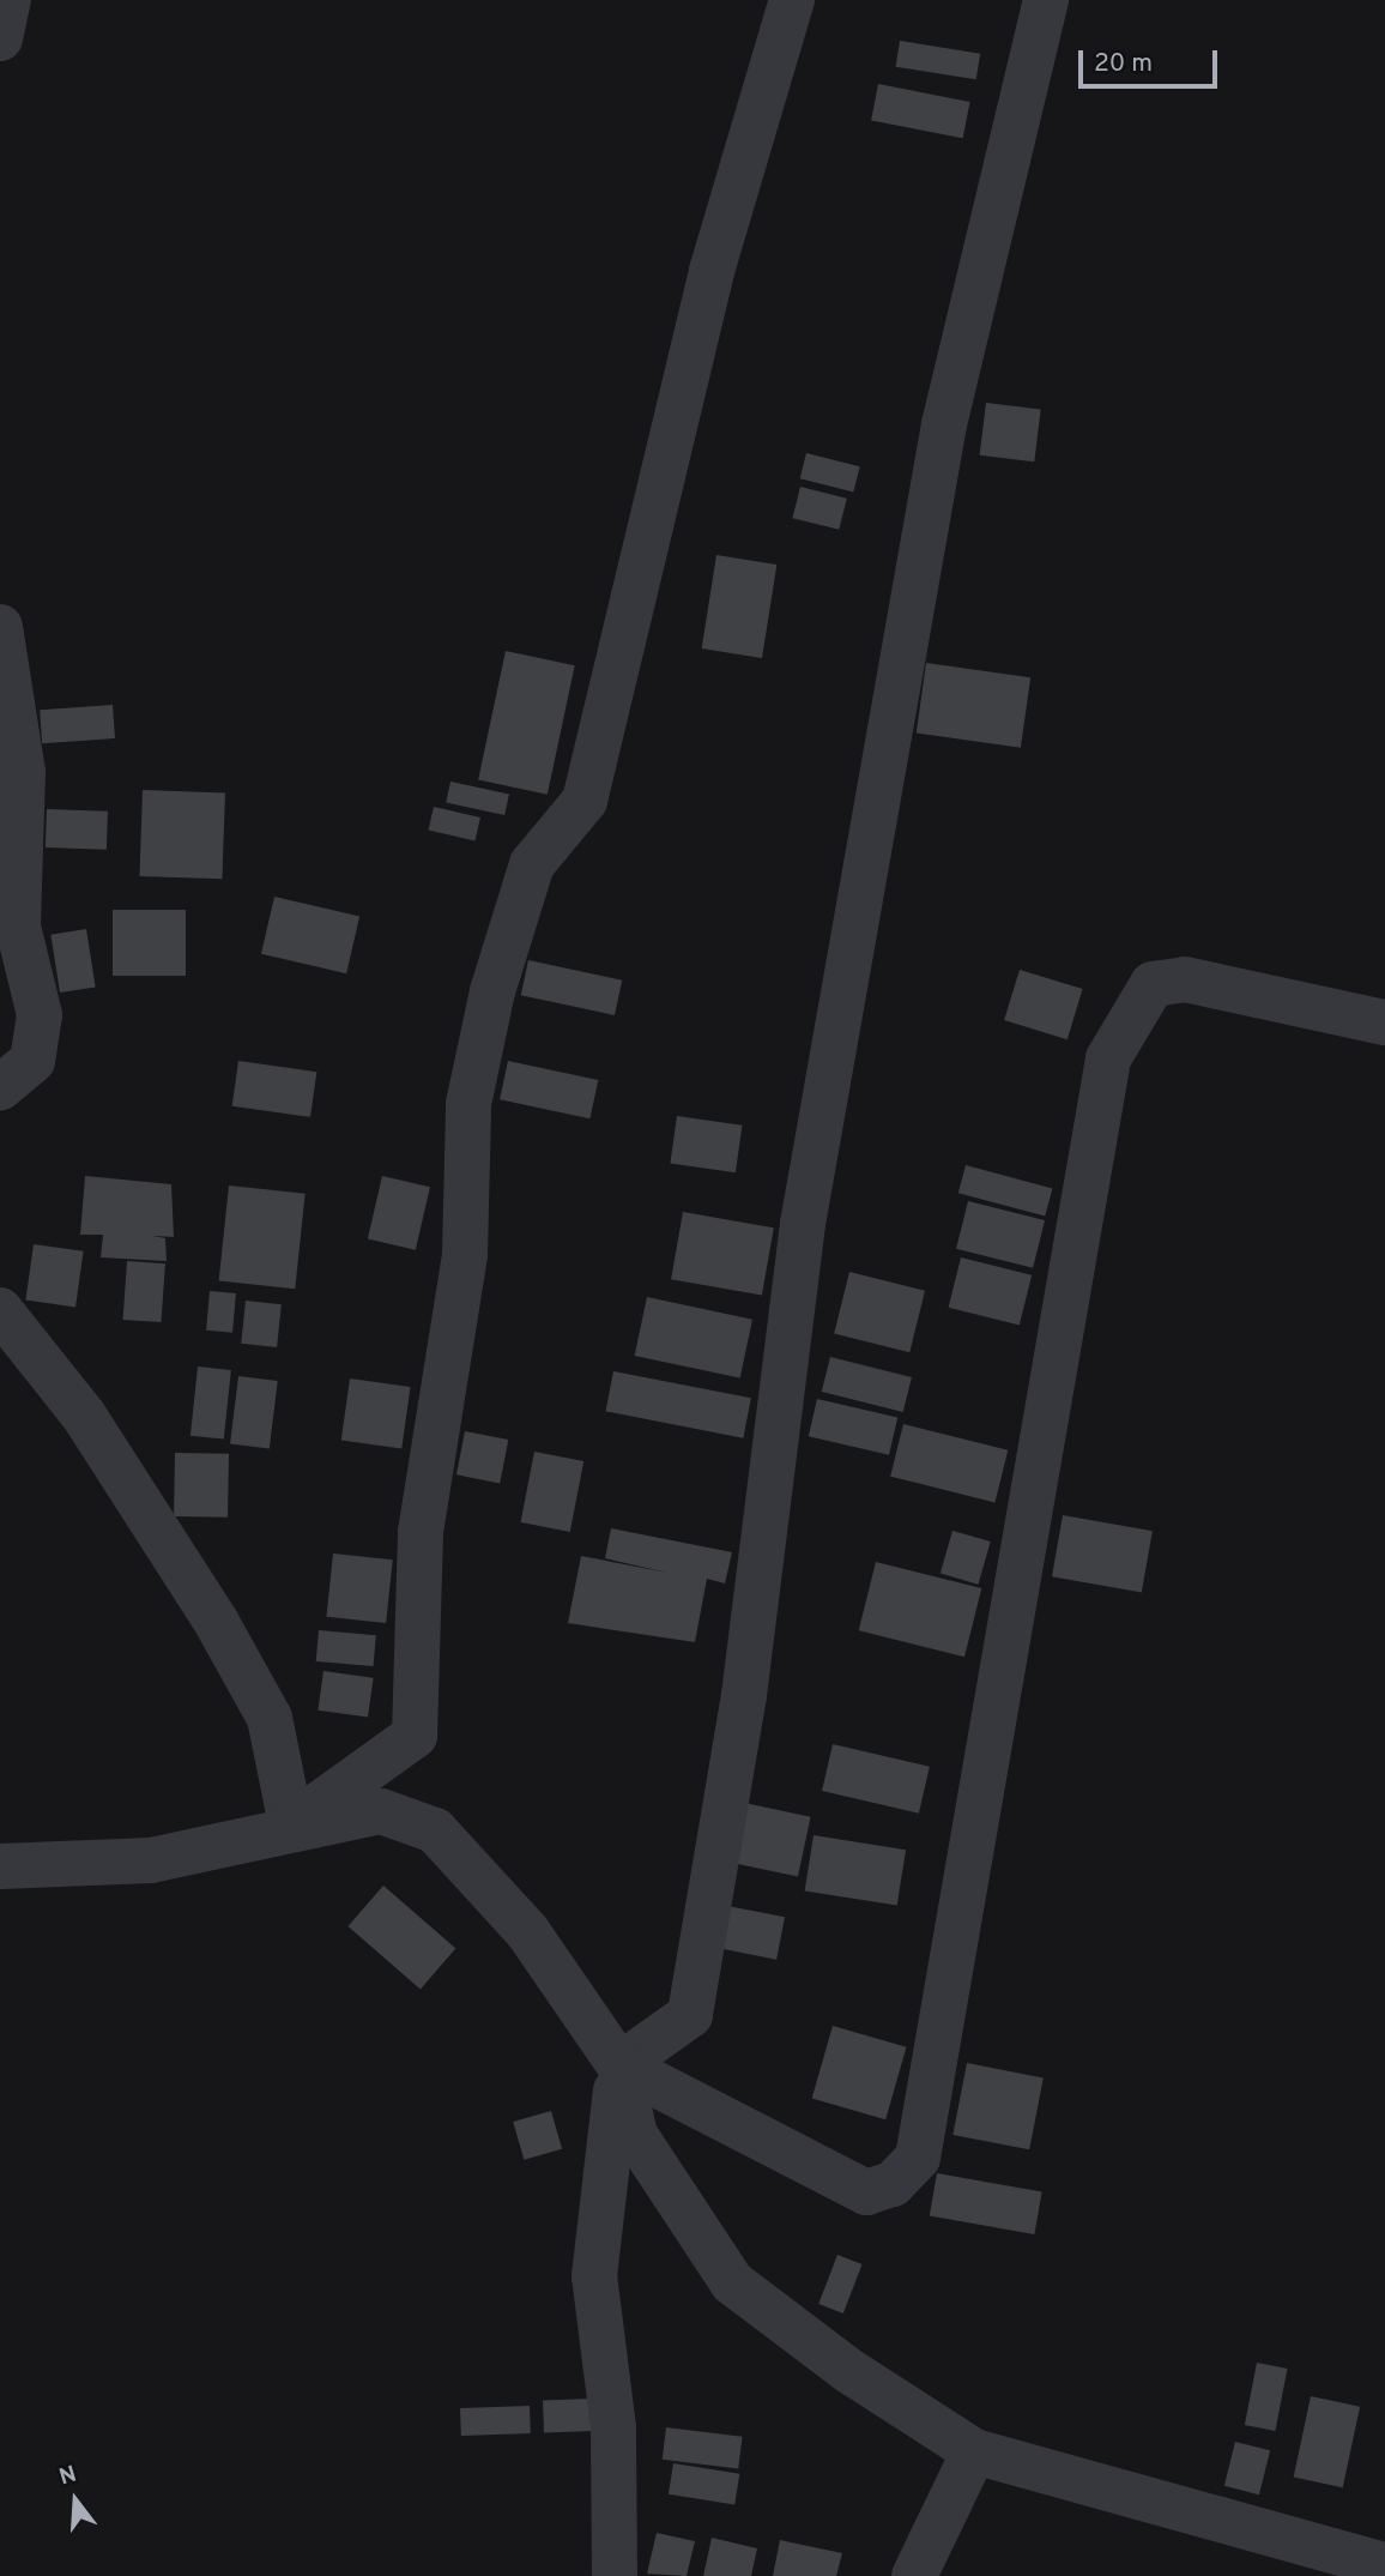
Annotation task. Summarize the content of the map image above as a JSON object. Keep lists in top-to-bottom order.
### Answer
{
  "scale_bar": "20 m",
  "north": "top"
}
